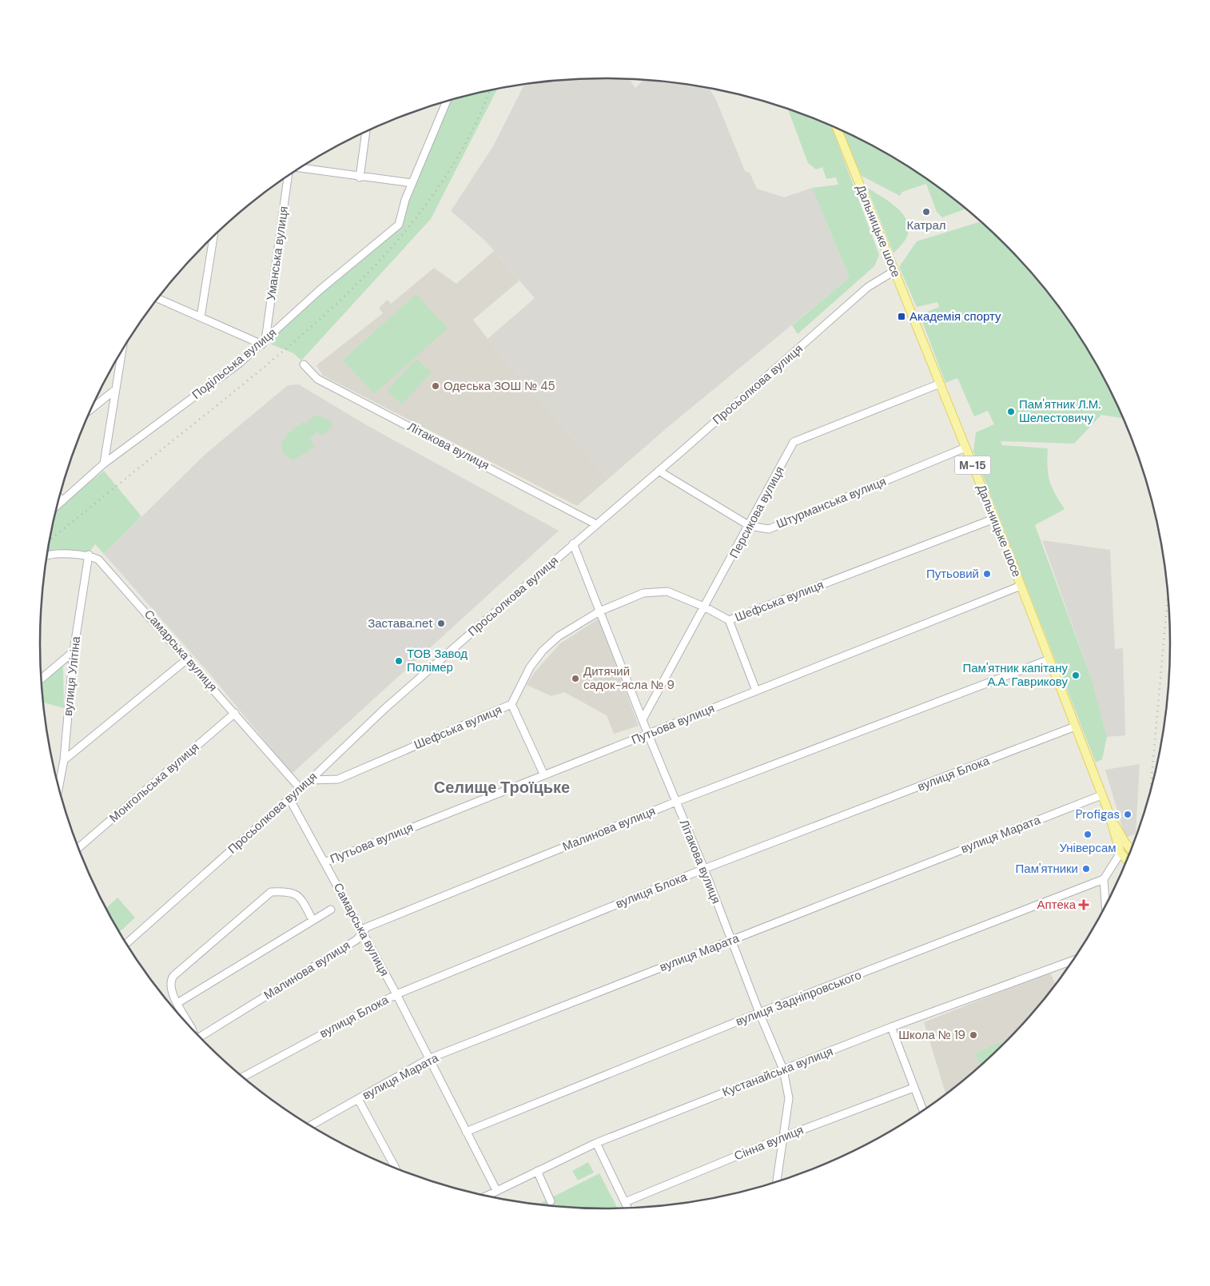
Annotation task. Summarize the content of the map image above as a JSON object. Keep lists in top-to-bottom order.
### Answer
{
  "streets": {
    "main road": ["Дальницьке шосе", "М-15"],
    "street": [
      "Уманська вулиця",
      "Подільська вулиця",
      "Просьолкова вулиця",
      "Літакова вулиця",
      "Штурманська вулиця",
      "Персикова вулиця",
      "Шефська вулиця",
      "Самарська вулиця",
      "вулиця Улітіна",
      "Путьова вулиця",
      "вулиця Блока",
      "Монгольська вулиця",
      "Малинова вулиця",
      "вулиця Марата",
      "вулиця Задніпровського",
      "Кустанайська вулиця",
      "Сінна вулиця"
    ]
  },
  "crossings": [
    ["Дальницьке шосе", "Просьолкова вулиця"],
    ["Дальницьке шосе", "М-15"],
    ["Дальницьке шосе", "Штурманська вулиця"],
    ["Дальницьке шосе", "Персикова вулиця"],
    ["Дальницьке шосе", "Шефська вулиця"],
    ["Дальницьке шосе", "Путьова вулиця"],
    ["Дальницьке шосе", "вулиця Блока"],
    ["Дальницьке шосе", "Малинова вулиця"],
    ["Дальницьке шосе", "вулиця Марата"],
    ["Уманська вулиця", "Подільська вулиця"],
    ["Просьолкова вулиця", "Літакова вулиця"],
    ["Просьолкова вулиця", "Штурманська вулиця"],
    ["Просьолкова вулиця", "Шефська вулиця"],
    ["Просьолкова вулиця", "Самарська вулиця"],
    ["Літакова вулиця", "Персикова вулиця"],
    ["Літакова вулиця", "Шефська вулиця"],
    ["Літакова вулиця", "Путьова вулиця"],
    ["Літакова вулиця", "вулиця Блока"],
    ["Літакова вулиця", "Малинова вулиця"],
    ["Літакова вулиця", "вулиця Марата"],
    ["Літакова вулиця", "вулиця Задніпровського"],
    ["Літакова вулиця", "Кустанайська вулиця"],
    ["Літакова вулиця", "Сінна вулиця"],
    ["Штурманська вулиця", "Персикова вулиця"],
    ["Персикова вулиця", "Шефська вулиця"],
    ["Самарська вулиця", "вулиця Улітіна"],
    ["Самарська вулиця", "Путьова вулиця"],
    ["Самарська вулиця", "вулиця Блока"],
    ["Самарська вулиця", "Монгольська вулиця"],
    ["Самарська вулиця", "Малинова вулиця"],
    ["Самарська вулиця", "вулиця Марата"],
    ["Самарська вулиця", "вулиця Задніпровського"],
    ["Самарська вулиця", "Кустанайська вулиця"]
  ],
  "districts": ["Селище Троїцьке"],
  "places": {
    "other": [
      "Катрал",
      "Одеська ЗОШ № 45",
      "Пам'ятник Л.М. Шелестовичу",
      "Путьовий",
      "Застава.net",
      "ТОВ Завод Полімер",
      "Пам'ятник капітану А.А. Гаврикову",
      "Дитячий садок-ясла № 9",
      "Profigas",
      "Універсам",
      "Пам'ятники",
      "Школа № 19"
    ],
    "transit": ["Академія спорту"],
    "health": ["Аптека"]
  }
}
